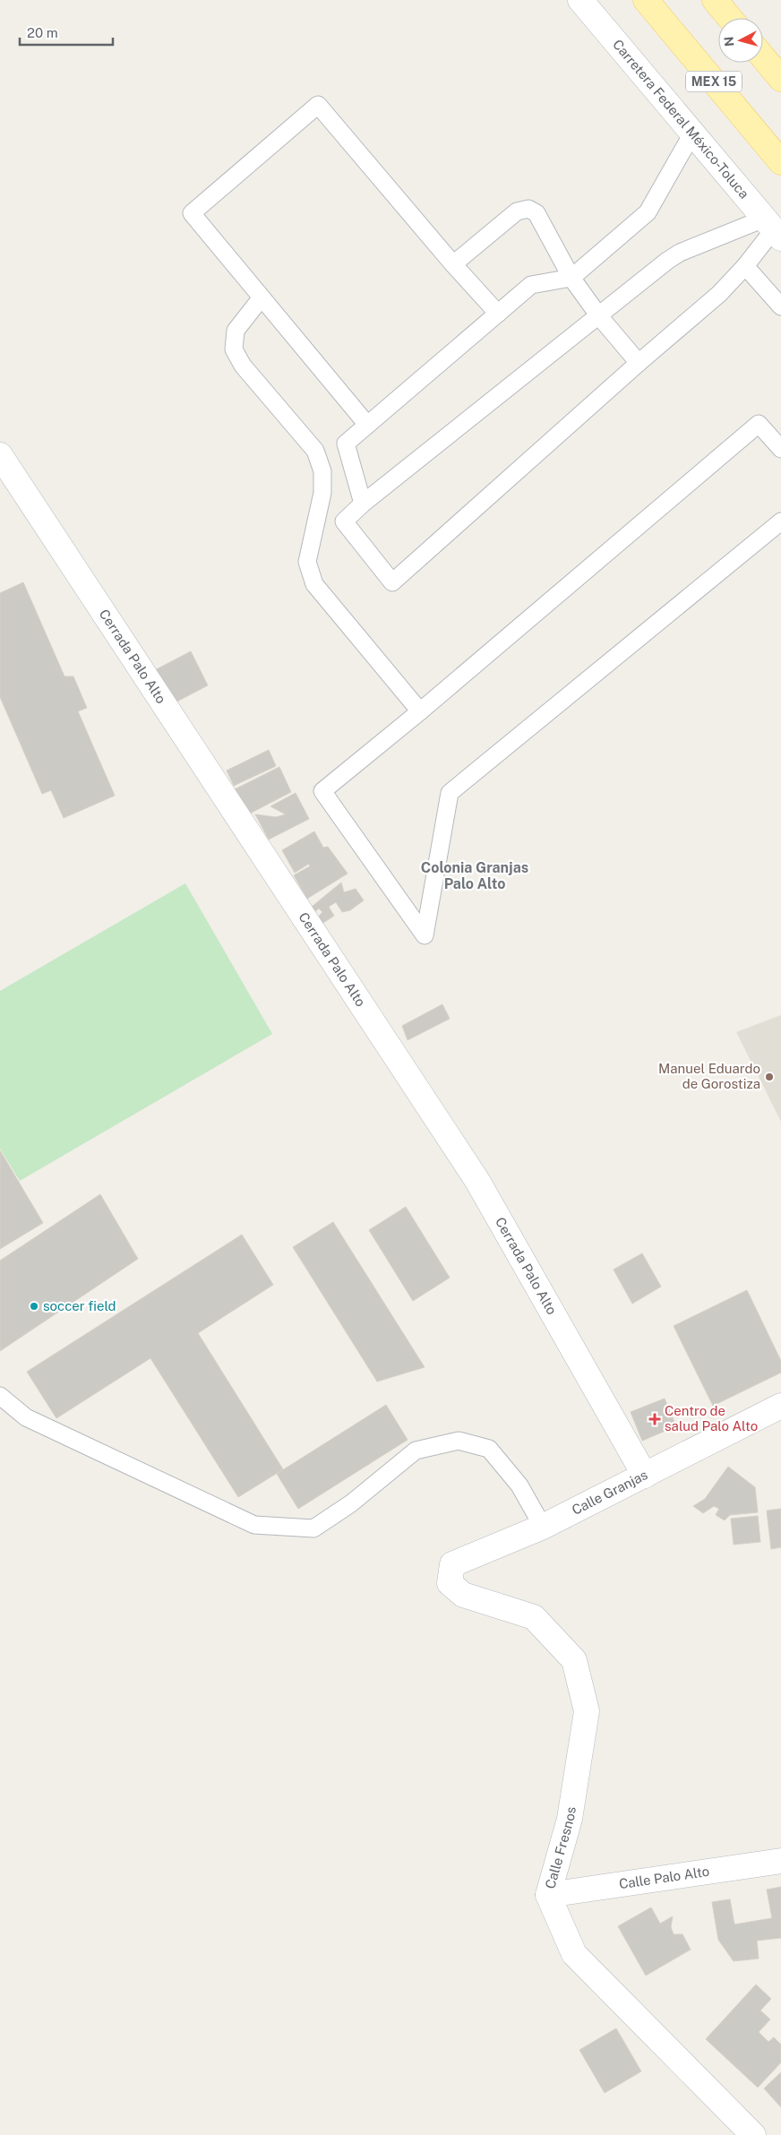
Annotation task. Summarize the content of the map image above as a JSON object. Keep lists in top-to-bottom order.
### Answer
{
  "streets": {
    "main road": ["MEX 15"],
    "street": [
      "Carretera Federal México-Toluca",
      "Cerrada Palo Alto",
      "Calle Granjas",
      "Calle Fresnos",
      "Calle Palo Alto"
    ]
  },
  "crossings": [
    ["Cerrada Palo Alto", "Calle Granjas"],
    ["Calle Granjas", "Calle Fresnos"],
    ["Calle Fresnos", "Calle Palo Alto"]
  ],
  "districts": ["Colonia Granjas Palo Alto"],
  "places": {
    "other": ["Manuel Eduardo de Gorostiza", "soccer field"],
    "health": ["Centro de salud Palo Alto"]
  },
  "scale_bar": "20 m",
  "north": "left"
}
